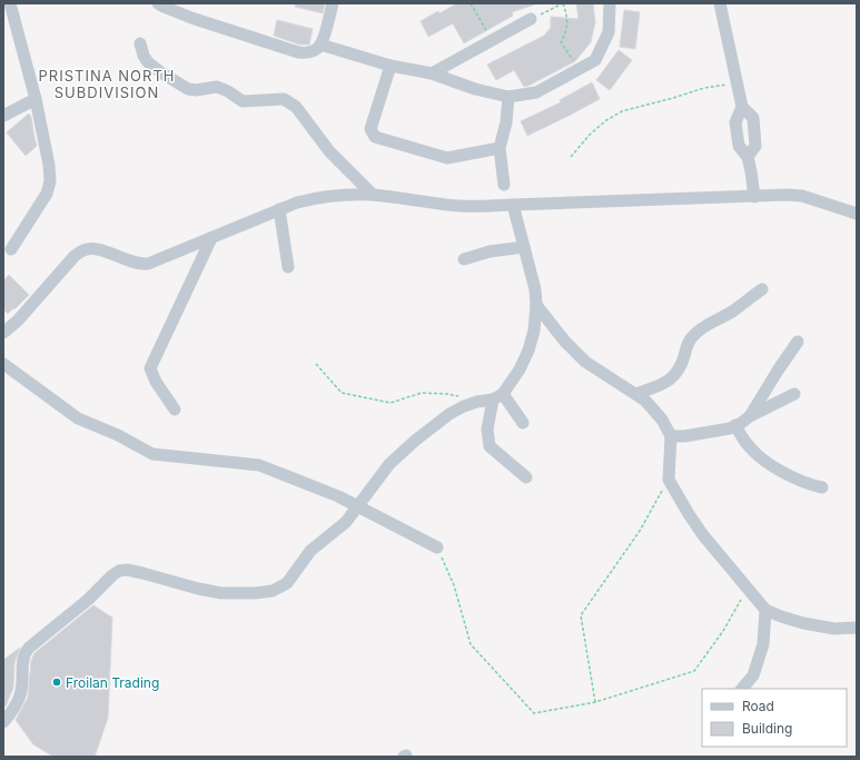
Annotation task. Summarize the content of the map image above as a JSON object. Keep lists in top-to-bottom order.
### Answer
{
  "districts": ["PRISTINA NORTH SUBDIVISION"],
  "places": ["Froilan Trading"],
  "legend": ["Road", "Building"]
}
